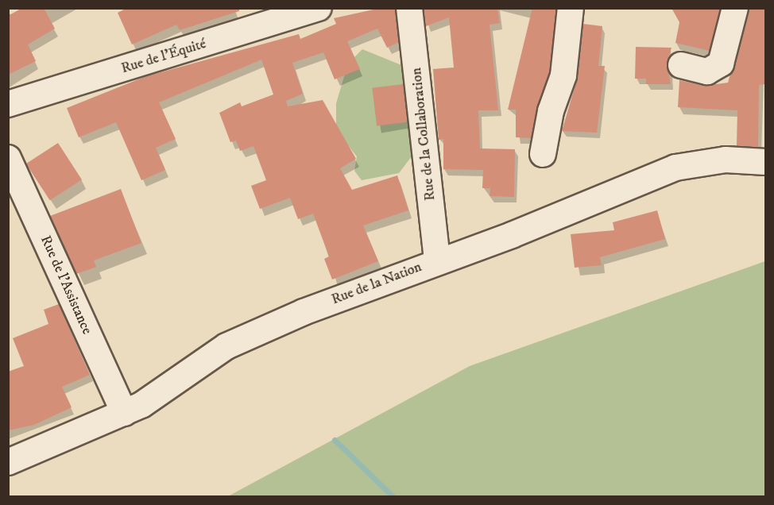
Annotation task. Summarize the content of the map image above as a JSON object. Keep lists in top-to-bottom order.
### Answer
{
  "streets": {
    "street": [
      "Rue de l'Équité",
      "Rue de la Collaboration",
      "Rue de la Nation",
      "Rue de l'Assistance"
    ]
  },
  "crossings": [
    ["Rue de la Collaboration", "Rue de la Nation"],
    ["Rue de la Nation", "Rue de l'Assistance"]
  ]
}
